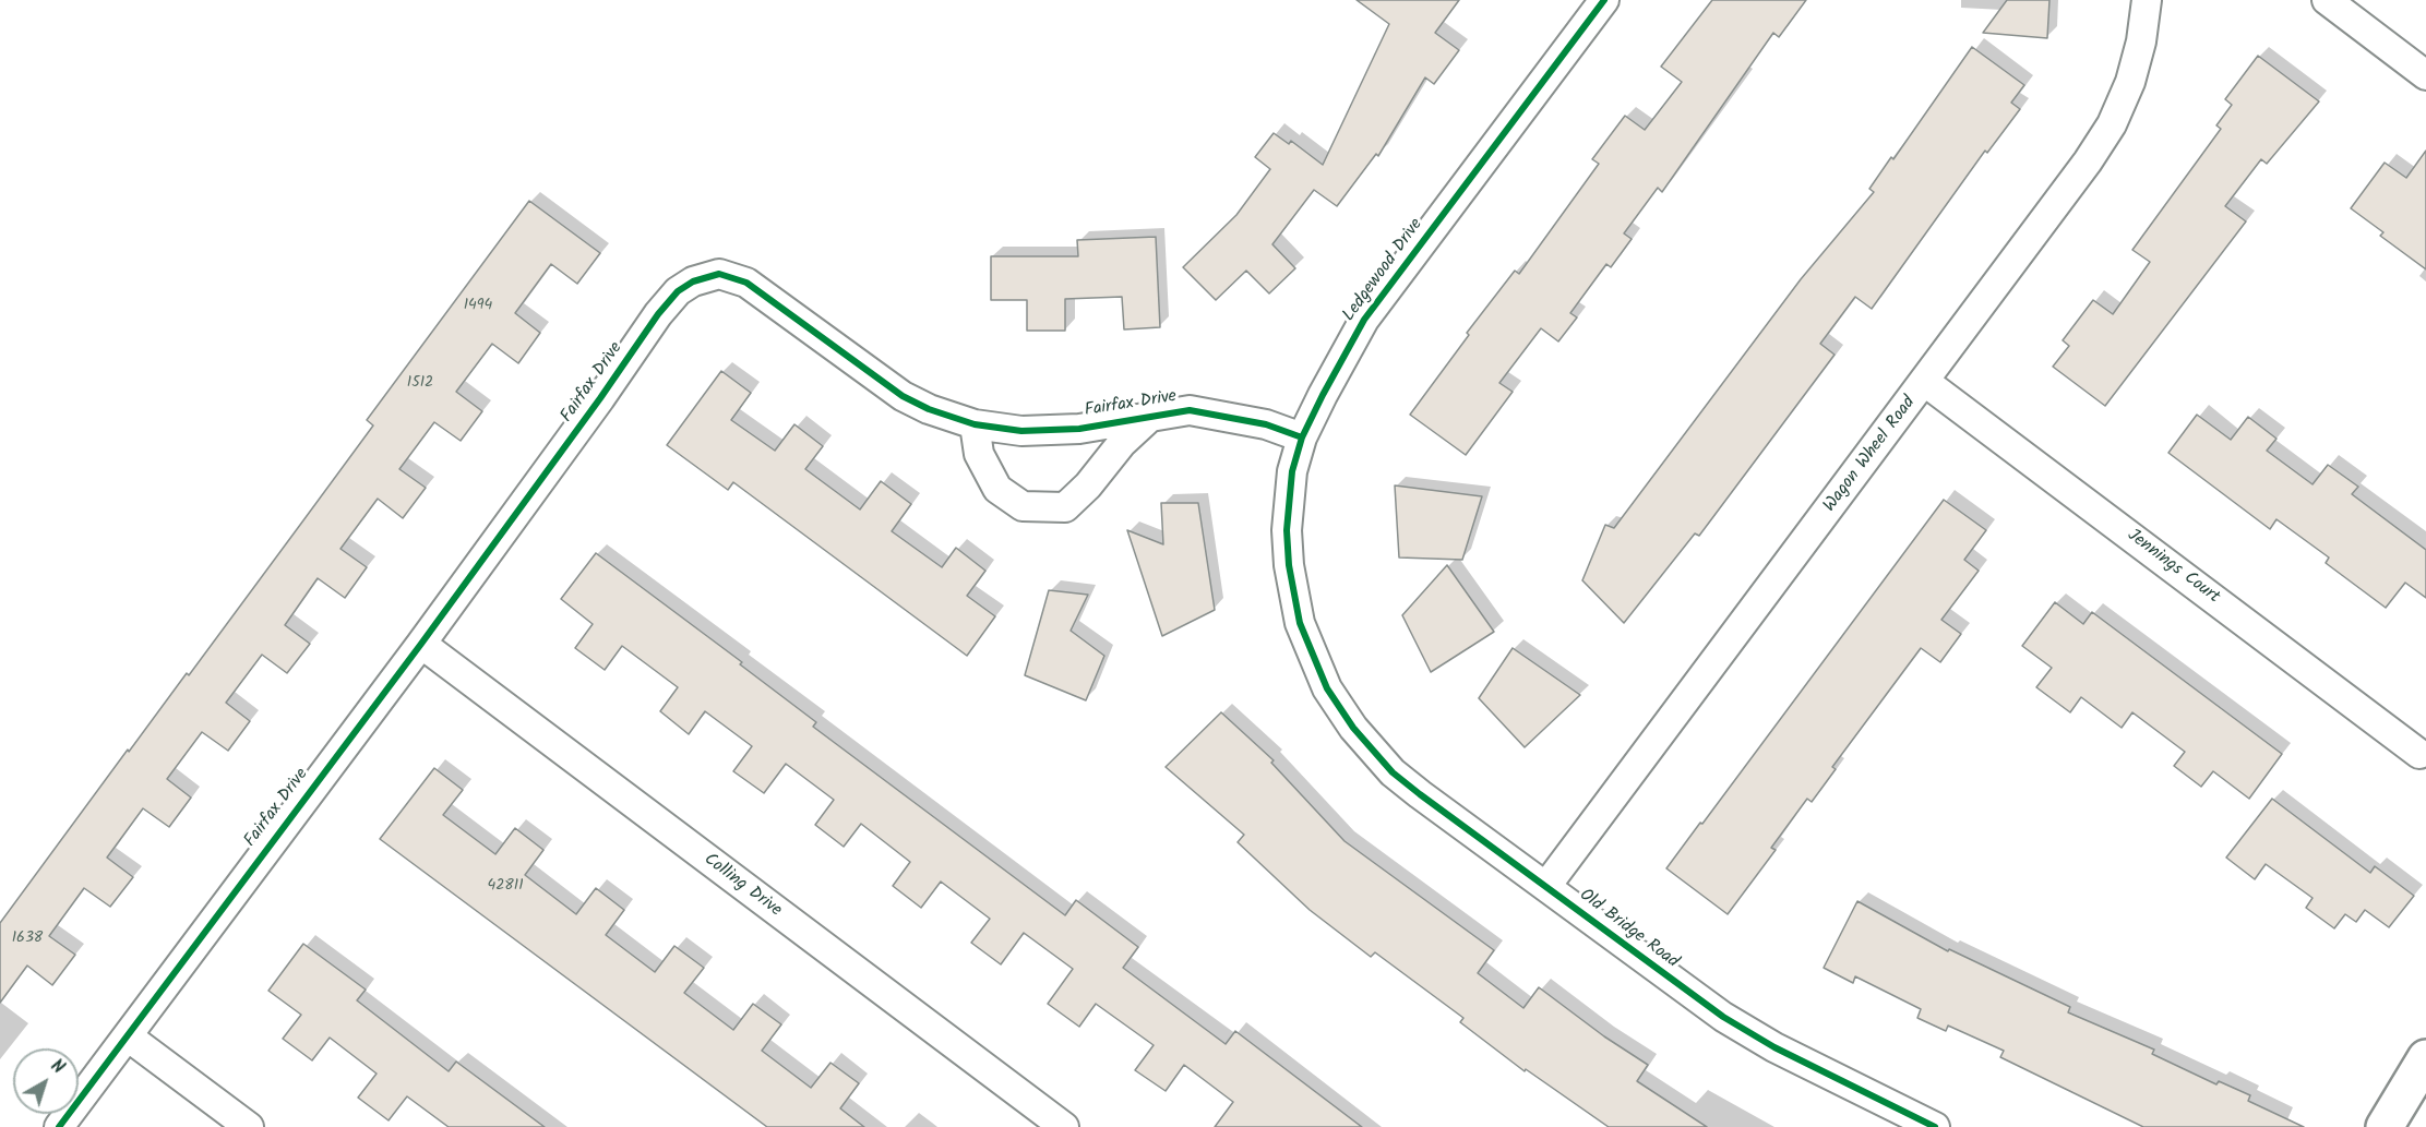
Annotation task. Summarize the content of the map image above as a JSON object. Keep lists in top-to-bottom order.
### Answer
{
  "streets": {
    "street": [
      "Ledgewood Drive",
      "Fairfax Drive",
      "Wagon Wheel Road",
      "Jennings Court",
      "Colling Drive",
      "Old Bridge Road"
    ]
  },
  "crossings": [
    ["Ledgewood Drive", "Fairfax Drive"],
    ["Ledgewood Drive", "Old Bridge Road"],
    ["Fairfax Drive", "Colling Drive"],
    ["Wagon Wheel Road", "Jennings Court"],
    ["Wagon Wheel Road", "Old Bridge Road"]
  ],
  "house_numbers": [
    "1494",
    "1512",
    "42811",
    "1638"
  ],
  "north": "top right"
}
